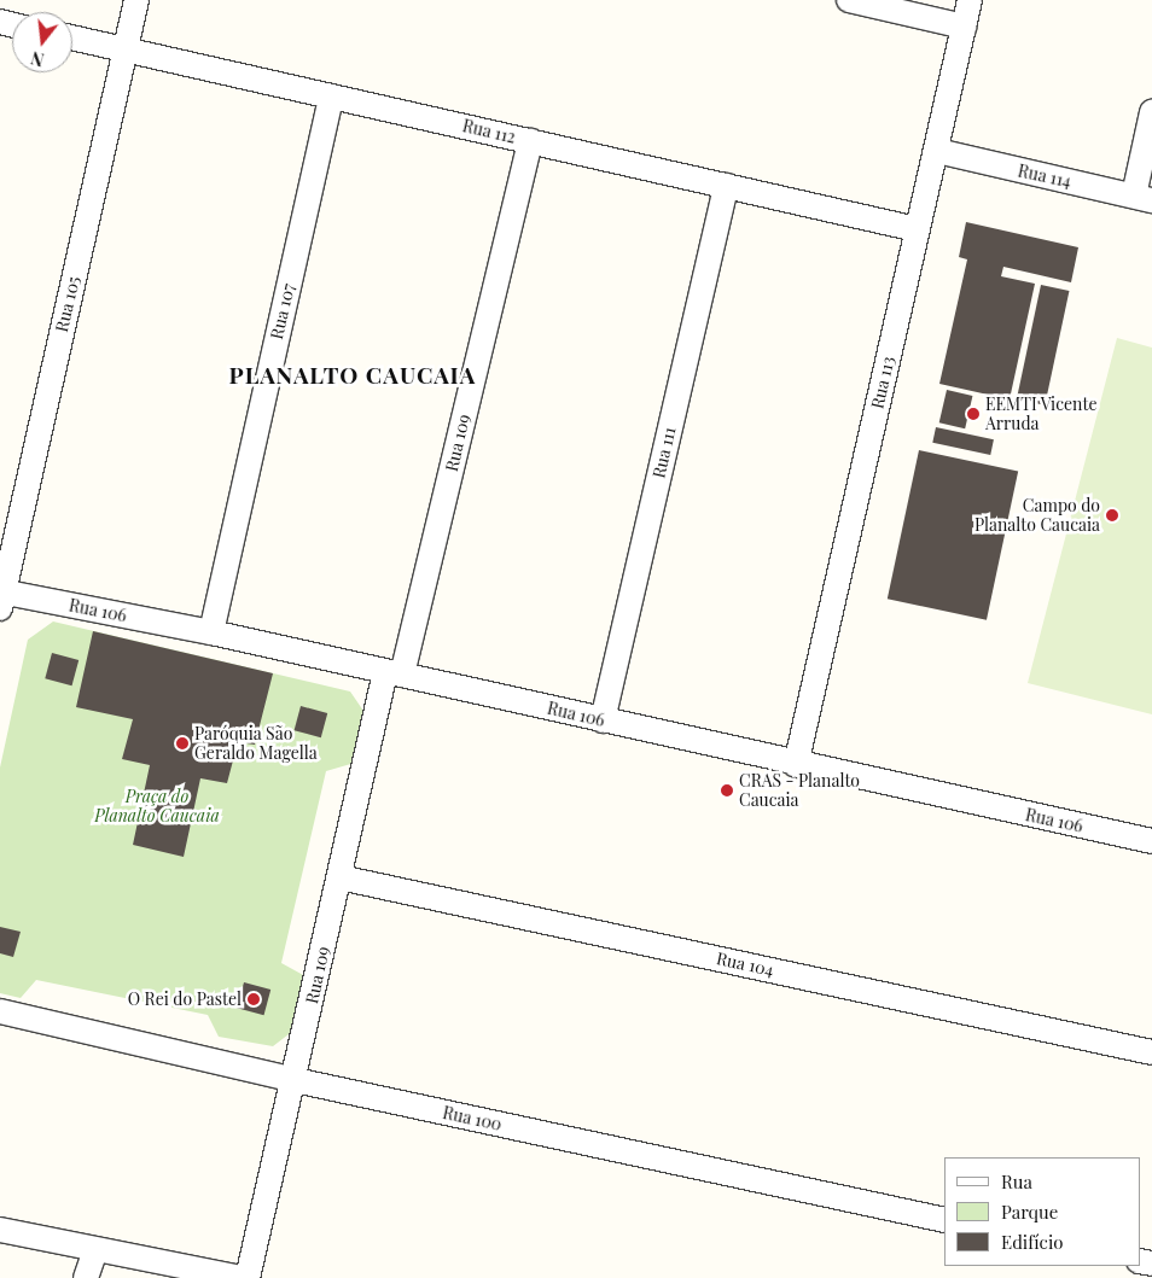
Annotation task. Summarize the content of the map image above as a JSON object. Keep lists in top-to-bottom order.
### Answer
{
  "streets": {
    "street": [
      "Rua 112",
      "Rua 114",
      "Rua 105",
      "Rua 107",
      "Rua 113",
      "Rua 109",
      "Rua 111",
      "Rua 106",
      "Rua 104",
      "Rua 100"
    ]
  },
  "crossings": [
    ["Rua 112", "Rua 105"],
    ["Rua 112", "Rua 107"],
    ["Rua 112", "Rua 113"],
    ["Rua 112", "Rua 109"],
    ["Rua 112", "Rua 111"],
    ["Rua 114", "Rua 113"],
    ["Rua 105", "Rua 106"],
    ["Rua 107", "Rua 106"],
    ["Rua 113", "Rua 106"],
    ["Rua 109", "Rua 106"],
    ["Rua 109", "Rua 104"],
    ["Rua 109", "Rua 100"],
    ["Rua 111", "Rua 106"]
  ],
  "districts": ["PLANALTO CAUCAIA"],
  "parks": ["Praça do Planalto Caucaia"],
  "places": [
    "EEMTI Vicente Arruda",
    "Campo do Planalto Caucaia",
    "Paróquia São Geraldo Magella",
    "CRAS - Planalto Caucaia",
    "O Rei do Pastel"
  ],
  "legend": ["Rua", "Parque", "Edifício"],
  "north": "bottom"
}
